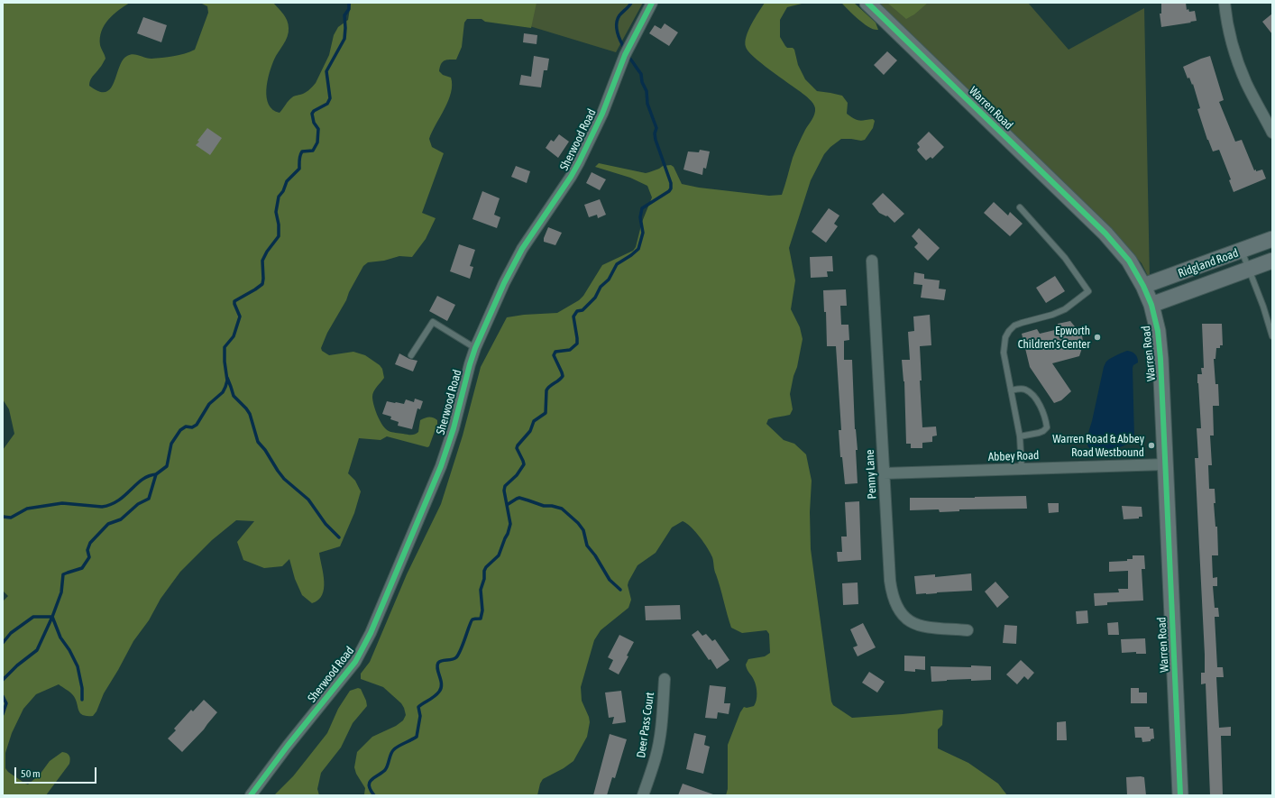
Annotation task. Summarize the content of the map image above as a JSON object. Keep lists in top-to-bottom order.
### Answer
{
  "streets": {
    "street": [
      "Warren Road",
      "Sherwood Road",
      "Ridgland Road",
      "Abbey Road",
      "Penny Lane",
      "Deer Pass Court"
    ]
  },
  "crossings": [
    ["Warren Road", "Ridgland Road"],
    ["Warren Road", "Abbey Road"],
    ["Abbey Road", "Penny Lane"]
  ],
  "places": ["Epworth Children's Center", "Warren Road & Abbey Road Westbound"],
  "scale_bar": "50 m"
}
